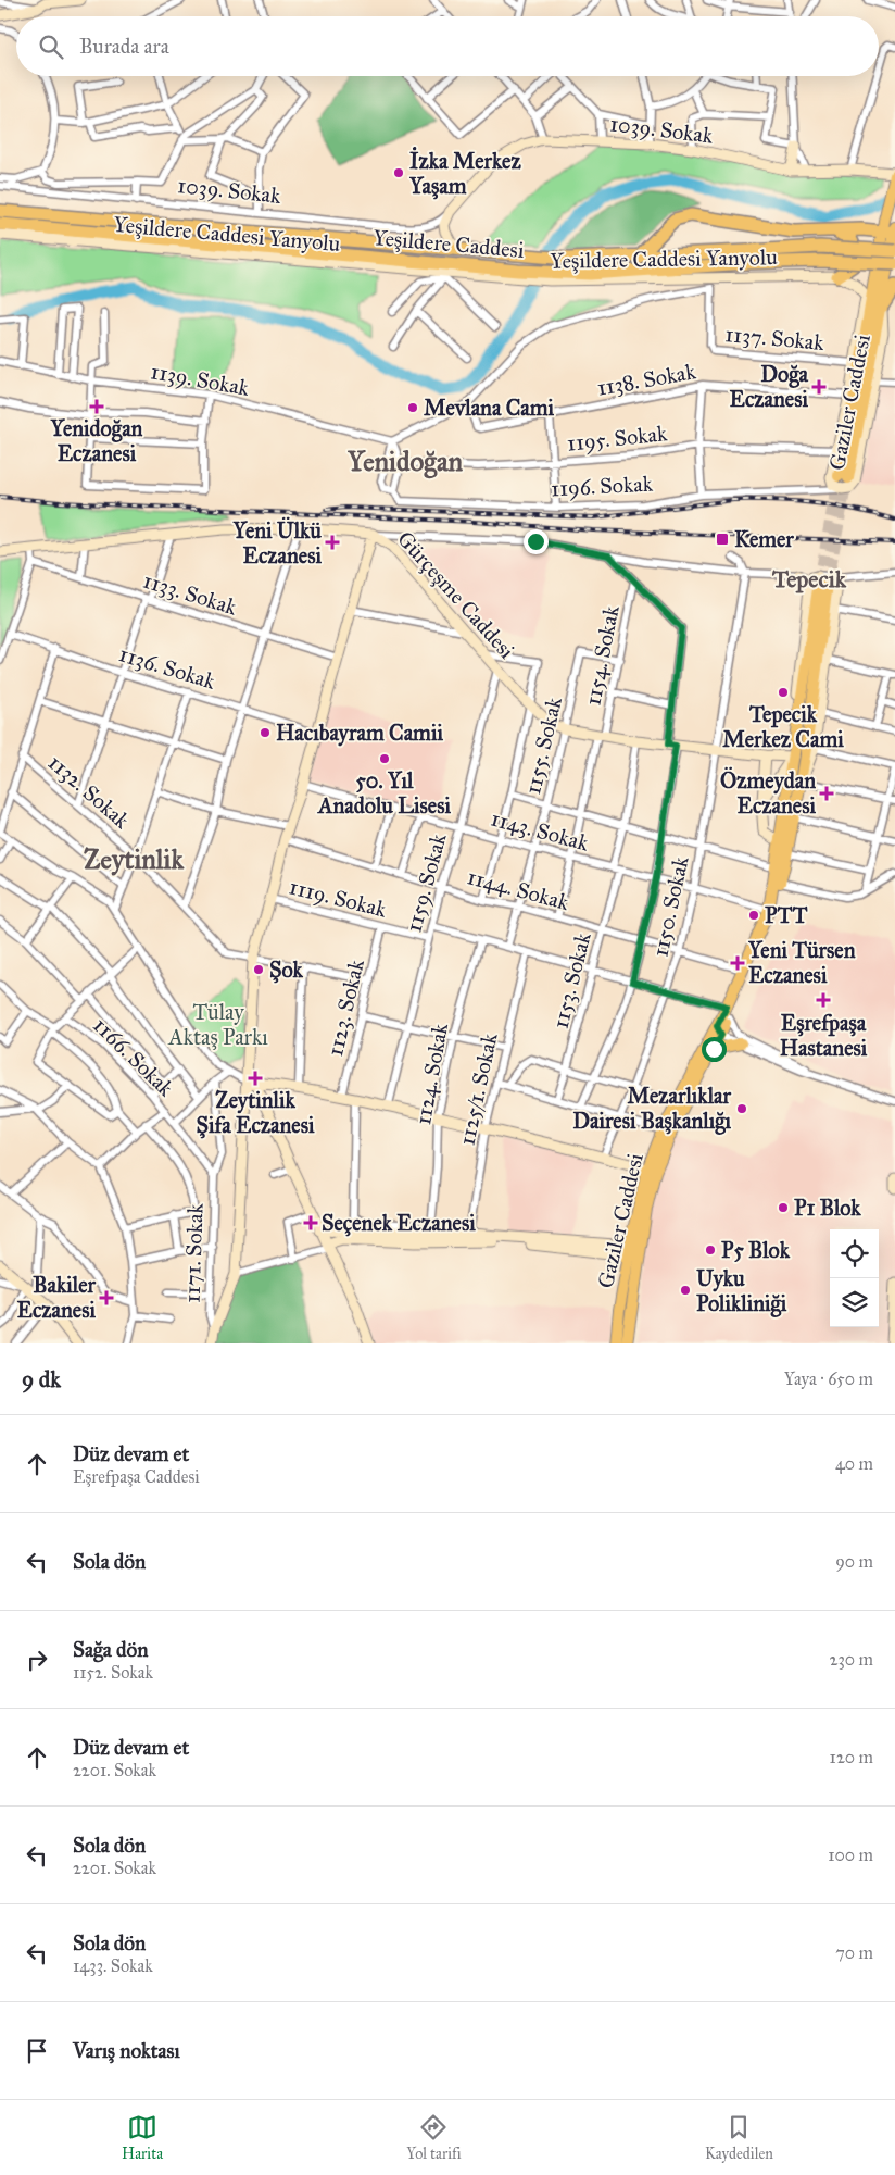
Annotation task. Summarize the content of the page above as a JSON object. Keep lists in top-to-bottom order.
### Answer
{
  "streets": {
    "highway": ["Yeşildere Caddesi"],
    "main road": [
      "1039. Sokak",
      "Yeşildere Caddesi Yanyolu",
      "Gaziler Caddesi",
      "Gürçeşme Caddesi"
    ],
    "street": [
      "1137. Sokak",
      "1139. Sokak",
      "1138. Sokak",
      "1195. Sokak",
      "1196. Sokak",
      "1133. Sokak",
      "1154. Sokak",
      "1136. Sokak",
      "1155. Sokak",
      "1132. Sokak",
      "1143. Sokak",
      "1159. Sokak",
      "1144. Sokak",
      "1119. Sokak",
      "1150. Sokak",
      "1153. Sokak",
      "1123. Sokak",
      "1166. Sokak",
      "1124. Sokak",
      "1125/1. Sokak",
      "1171. Sokak"
    ]
  },
  "crossings": [
    ["1039. Sokak", "Gaziler Caddesi"],
    ["Yeşildere Caddesi Yanyolu", "Yeşildere Caddesi"],
    ["1137. Sokak", "1139. Sokak"],
    ["1137. Sokak", "1138. Sokak"],
    ["1137. Sokak", "Gaziler Caddesi"],
    ["1138. Sokak", "Gaziler Caddesi"],
    ["Gaziler Caddesi", "1195. Sokak"],
    ["Gaziler Caddesi", "1196. Sokak"],
    ["Gaziler Caddesi", "Gürçeşme Caddesi"],
    ["Gaziler Caddesi", "1143. Sokak"],
    ["Gaziler Caddesi", "1144. Sokak"],
    ["Gürçeşme Caddesi", "1154. Sokak"],
    ["Gürçeşme Caddesi", "1155. Sokak"],
    ["Gürçeşme Caddesi", "1159. Sokak"],
    ["Gürçeşme Caddesi", "1150. Sokak"],
    ["Gürçeşme Caddesi", "1153. Sokak"],
    ["1154. Sokak", "1155. Sokak"],
    ["1154. Sokak", "1143. Sokak"],
    ["1154. Sokak", "1144. Sokak"],
    ["1155. Sokak", "1143. Sokak"],
    ["1155. Sokak", "1144. Sokak"],
    ["1132. Sokak", "1123. Sokak"],
    ["1143. Sokak", "1159. Sokak"],
    ["1143. Sokak", "1150. Sokak"],
    ["1143. Sokak", "1153. Sokak"],
    ["1159. Sokak", "1144. Sokak"],
    ["1159. Sokak", "1119. Sokak"],
    ["1144. Sokak", "1150. Sokak"],
    ["1144. Sokak", "1153. Sokak"],
    ["1119. Sokak", "1123. Sokak"],
    ["1166. Sokak", "1171. Sokak"]
  ],
  "districts": ["Yenidoğan", "Tepecik", "Zeytinlik"],
  "parks": ["Tülay Aktaş Parkı"],
  "places": {
    "other": [
      "İzka Merkez Yaşam",
      "Mevlana Cami",
      "Tepecik Merkez Cami",
      "Hacıbayram Camii",
      "50. Yıl Anadolu Lisesi",
      "PTT",
      "Şok",
      "Mezarlıklar Dairesi Başkanlığı",
      "P1 Blok",
      "P5 Blok",
      "Uyku Polikliniği"
    ],
    "health": [
      "Doğa Eczanesi",
      "Yenidoğan Eczanesi",
      "Yeni Ülkü Eczanesi",
      "Özmeydan Eczanesi",
      "Yeni Türsen Eczanesi",
      "Eşrefpaşa Hastanesi",
      "Zeytinlik Şifa Eczanesi",
      "Seçenek Eczanesi",
      "Bakiler Eczanesi"
    ],
    "transit": ["Kemer"]
  },
  "page": {
    "search": "Burada ara",
    "heading": ["9 dk", "Yaya · 650 m"],
    "list": [
      ["Düz devam et", "Eşrefpaşa Caddesi", "40 m"],
      ["Sola dön", "90 m"],
      ["Sağa dön", "1152. Sokak", "230 m"],
      ["Düz devam et", "2201. Sokak", "120 m"],
      ["Sola dön", "2201. Sokak", "100 m"],
      ["Sola dön", "1433. Sokak", "70 m"],
      "Varış noktası"
    ],
    "nav": ["Harita", "Yol tarifi", "Kaydedilen"]
  }
}
